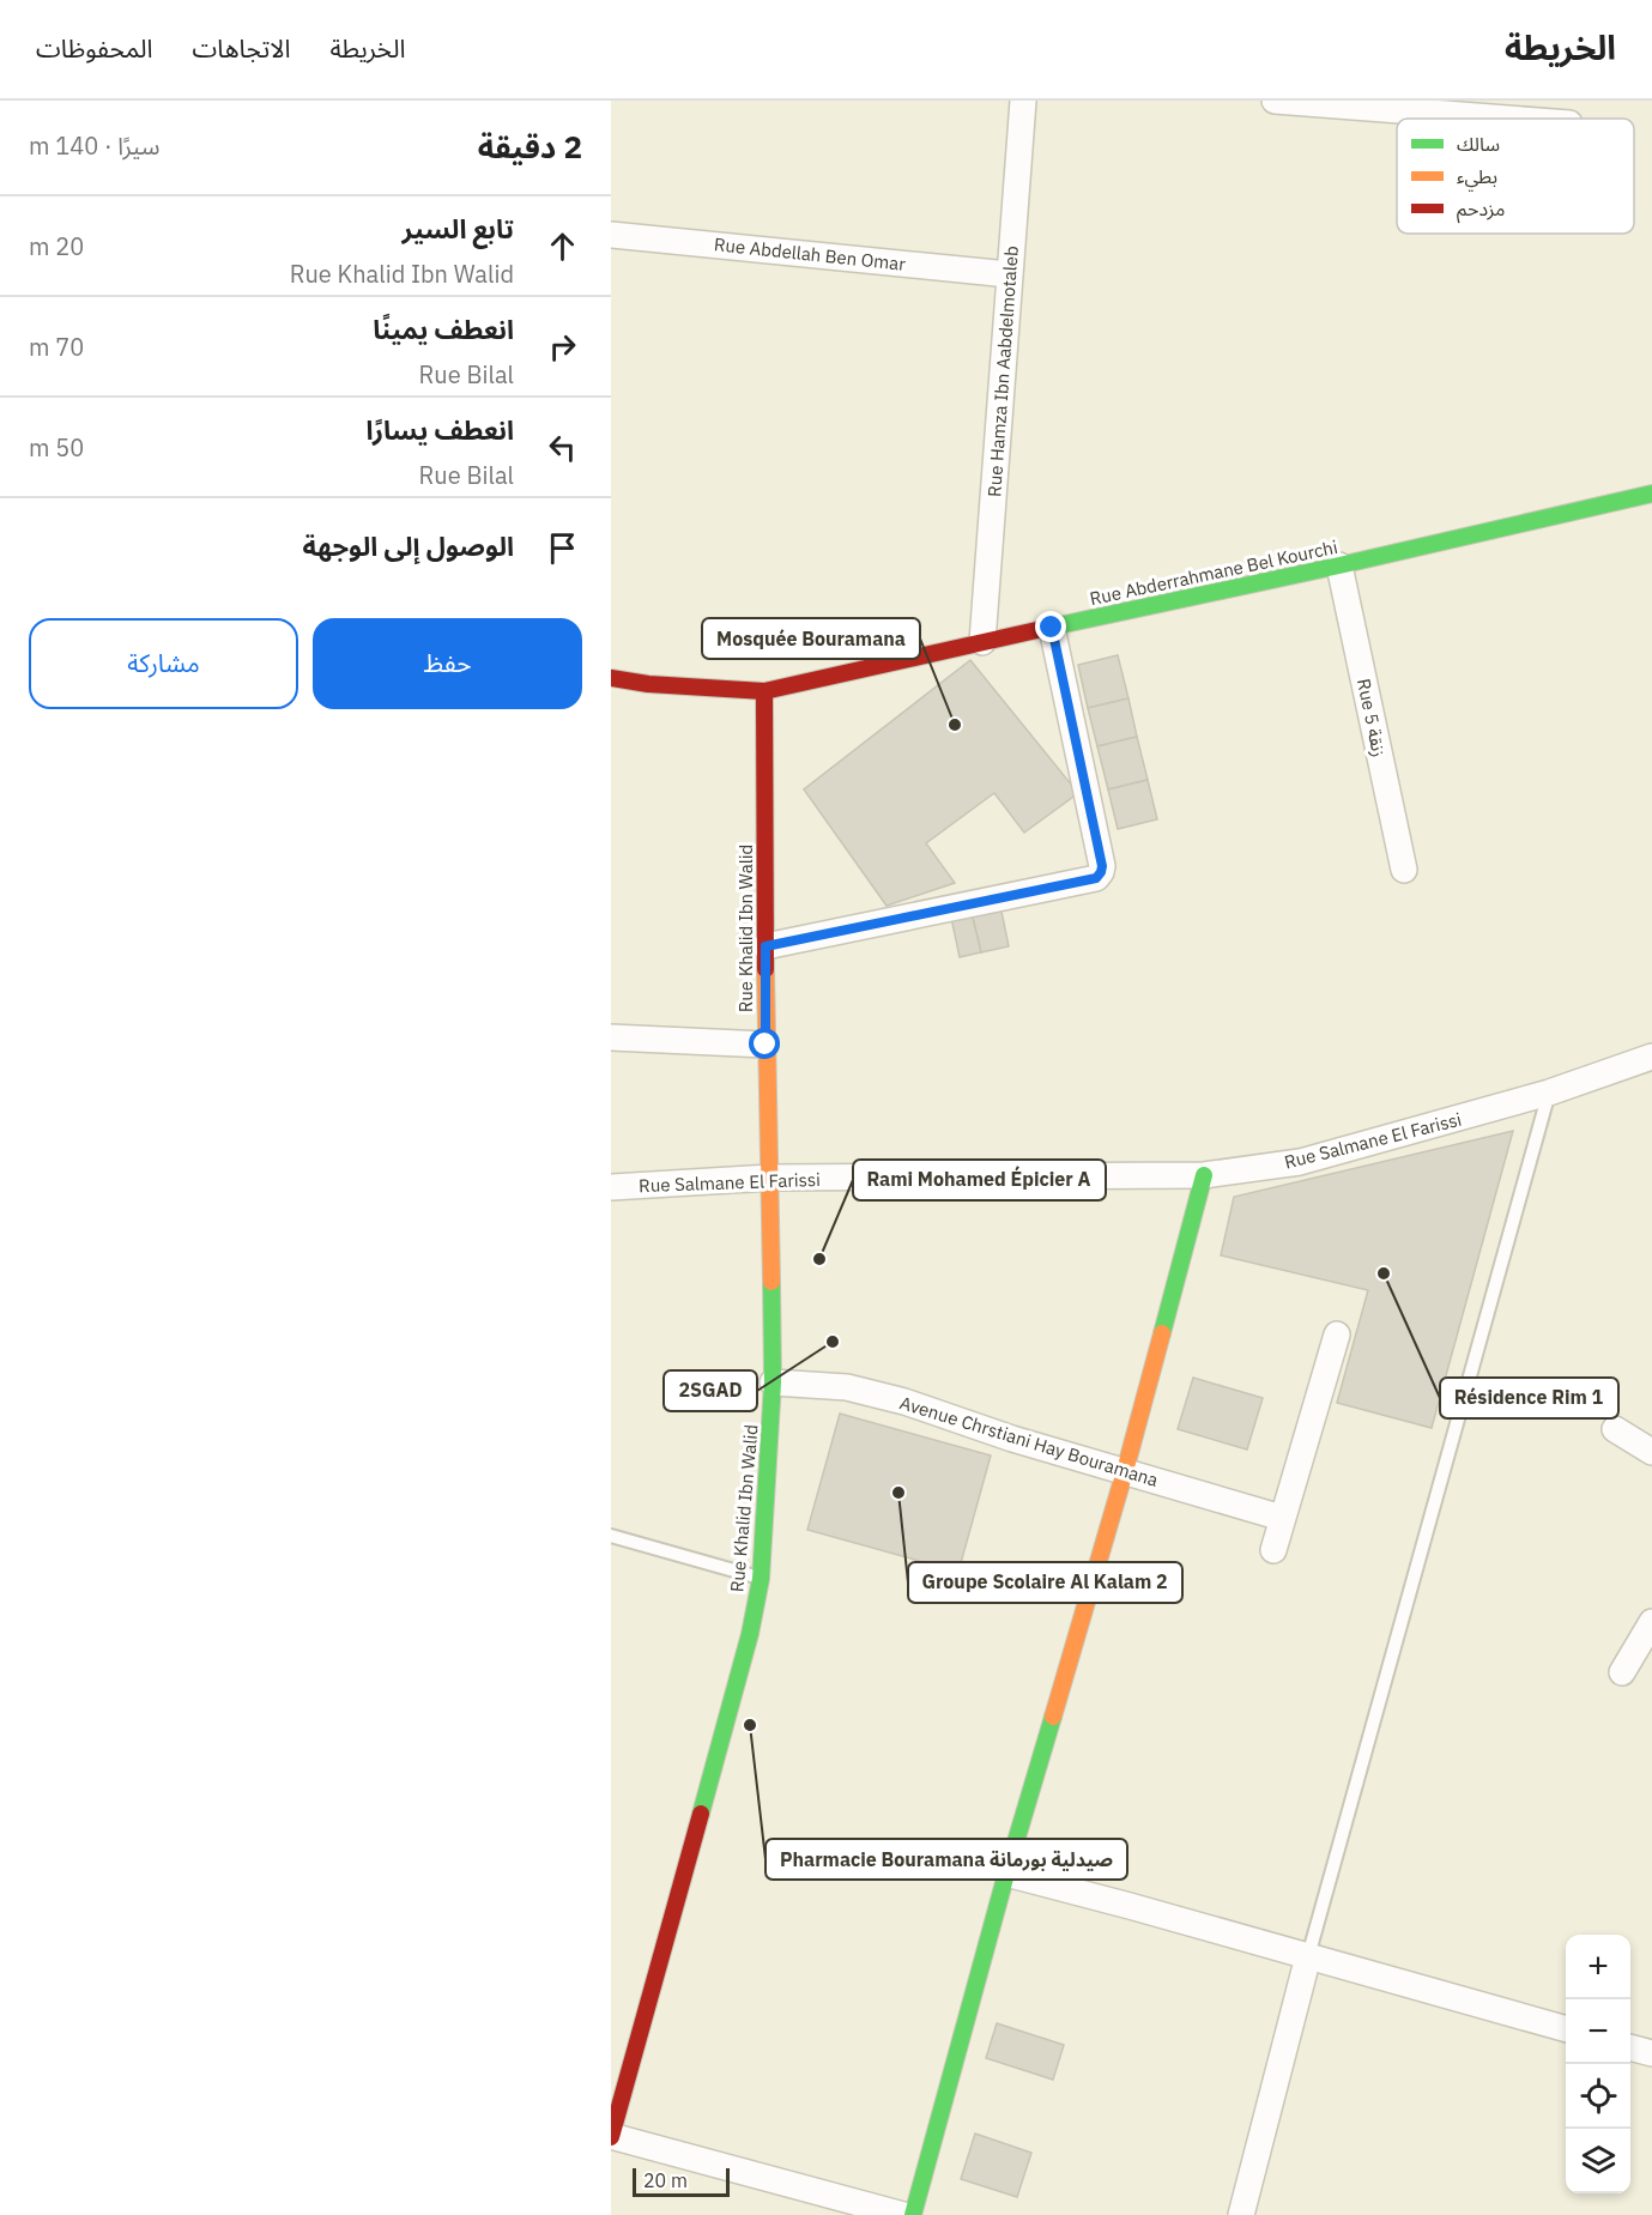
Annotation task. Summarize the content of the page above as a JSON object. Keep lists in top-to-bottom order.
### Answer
{
  "streets": {
    "street": [
      "Rue Abdellah Ben Omar",
      "Rue Hamza Ibn Aabdelmotaleb",
      "Rue Abderrahmane Bel Kourchi",
      "Rue 5 زنقة",
      "Rue Khalid Ibn Walid",
      "Rue Salmane El Farissi",
      "Avenue Chrstiani Hay Bouramana"
    ]
  },
  "crossings": [
    ["Rue Abdellah Ben Omar", "Rue Hamza Ibn Aabdelmotaleb"],
    ["Rue Hamza Ibn Aabdelmotaleb", "Rue Abderrahmane Bel Kourchi"],
    ["Rue Abderrahmane Bel Kourchi", "Rue 5 زنقة"],
    ["Rue Abderrahmane Bel Kourchi", "Rue Khalid Ibn Walid"],
    ["Rue Khalid Ibn Walid", "Rue Salmane El Farissi"],
    ["Rue Khalid Ibn Walid", "Avenue Chrstiani Hay Bouramana"]
  ],
  "places": [
    "Mosquée Bouramana",
    "Rami Mohamed Épicier A",
    "Résidence Rim 1",
    "2SGAD",
    "Groupe Scolaire Al Kalam 2",
    "Pharmacie Bouramana صيدلية بورمانة"
  ],
  "legend": ["سالك", "بطيء", "مزدحم"],
  "scale_bar": "20 m",
  "page": {
    "header": "الخريطة",
    "nav": ["الخريطة", "الاتجاهات", "المحفوظات"],
    "heading": ["2 دقيقة", "سيرًا · 140 m"],
    "list": [
      ["تابع السير", "Rue Khalid Ibn Walid", "20 m"],
      ["انعطف يمينًا", "Rue Bilal", "70 m"],
      ["انعطف يسارًا", "Rue Bilal", "50 m"],
      "الوصول إلى الوجهة"
    ],
    "buttons": ["حفظ", "مشاركة"],
    "map_buttons": ["+", "−"],
    "scale": "20 m"
  }
}
